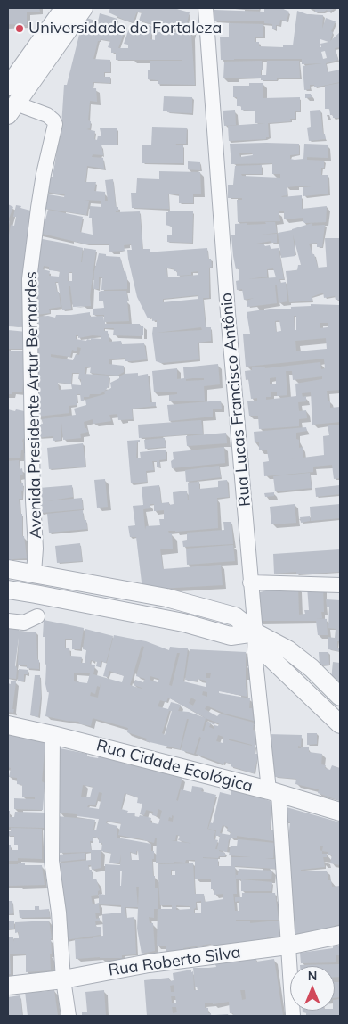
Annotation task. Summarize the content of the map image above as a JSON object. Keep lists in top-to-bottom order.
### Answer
{
  "streets": {
    "street": [
      "Rua Lucas Francisco Antônio",
      "Avenida Presidente Artur Bernardes",
      "Rua Cidade Ecológica",
      "Rua Roberto Silva"
    ]
  },
  "crossings": [
    ["Rua Lucas Francisco Antônio", "Rua Cidade Ecológica"],
    ["Rua Lucas Francisco Antônio", "Rua Roberto Silva"]
  ],
  "places": ["Universidade de Fortaleza"],
  "north": "top"
}
